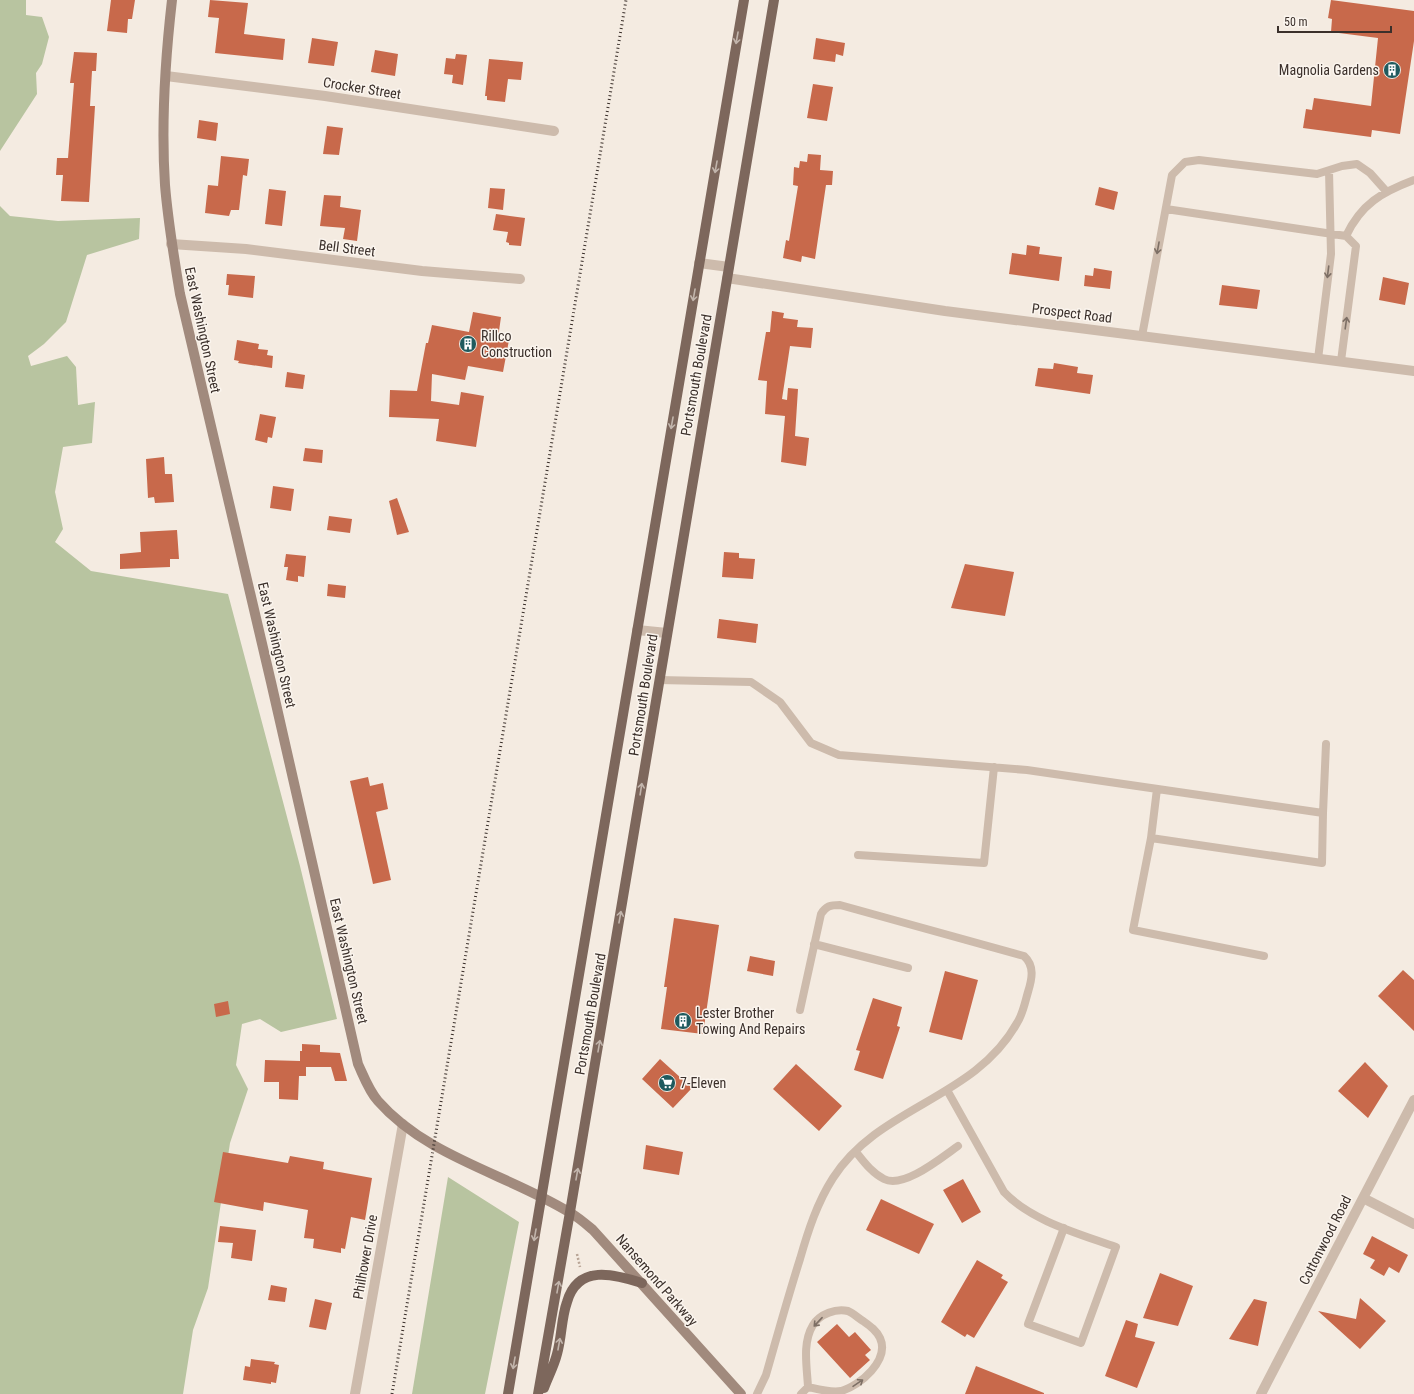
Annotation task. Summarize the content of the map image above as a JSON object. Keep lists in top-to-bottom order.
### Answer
{
  "streets": {
    "main road": ["East Washington Street", "Portsmouth Boulevard", "Nansemond Parkway"],
    "street": [
      "Crocker Street",
      "Bell Street",
      "Prospect Road",
      "Cottonwood Road",
      "Philhower Drive"
    ]
  },
  "crossings": [
    ["Crocker Street", "East Washington Street"],
    ["Bell Street", "East Washington Street"],
    ["Prospect Road", "Portsmouth Boulevard"],
    ["East Washington Street", "Portsmouth Boulevard"],
    ["East Washington Street", "Philhower Drive"],
    ["East Washington Street", "Nansemond Parkway"],
    ["Portsmouth Boulevard", "Nansemond Parkway"]
  ],
  "places": {
    "building": ["Magnolia Gardens", "Rillco Construction", "Lester Brother Towing And Repairs"],
    "supermarket": ["7-Eleven"]
  },
  "scale_bar": "50 m"
}
